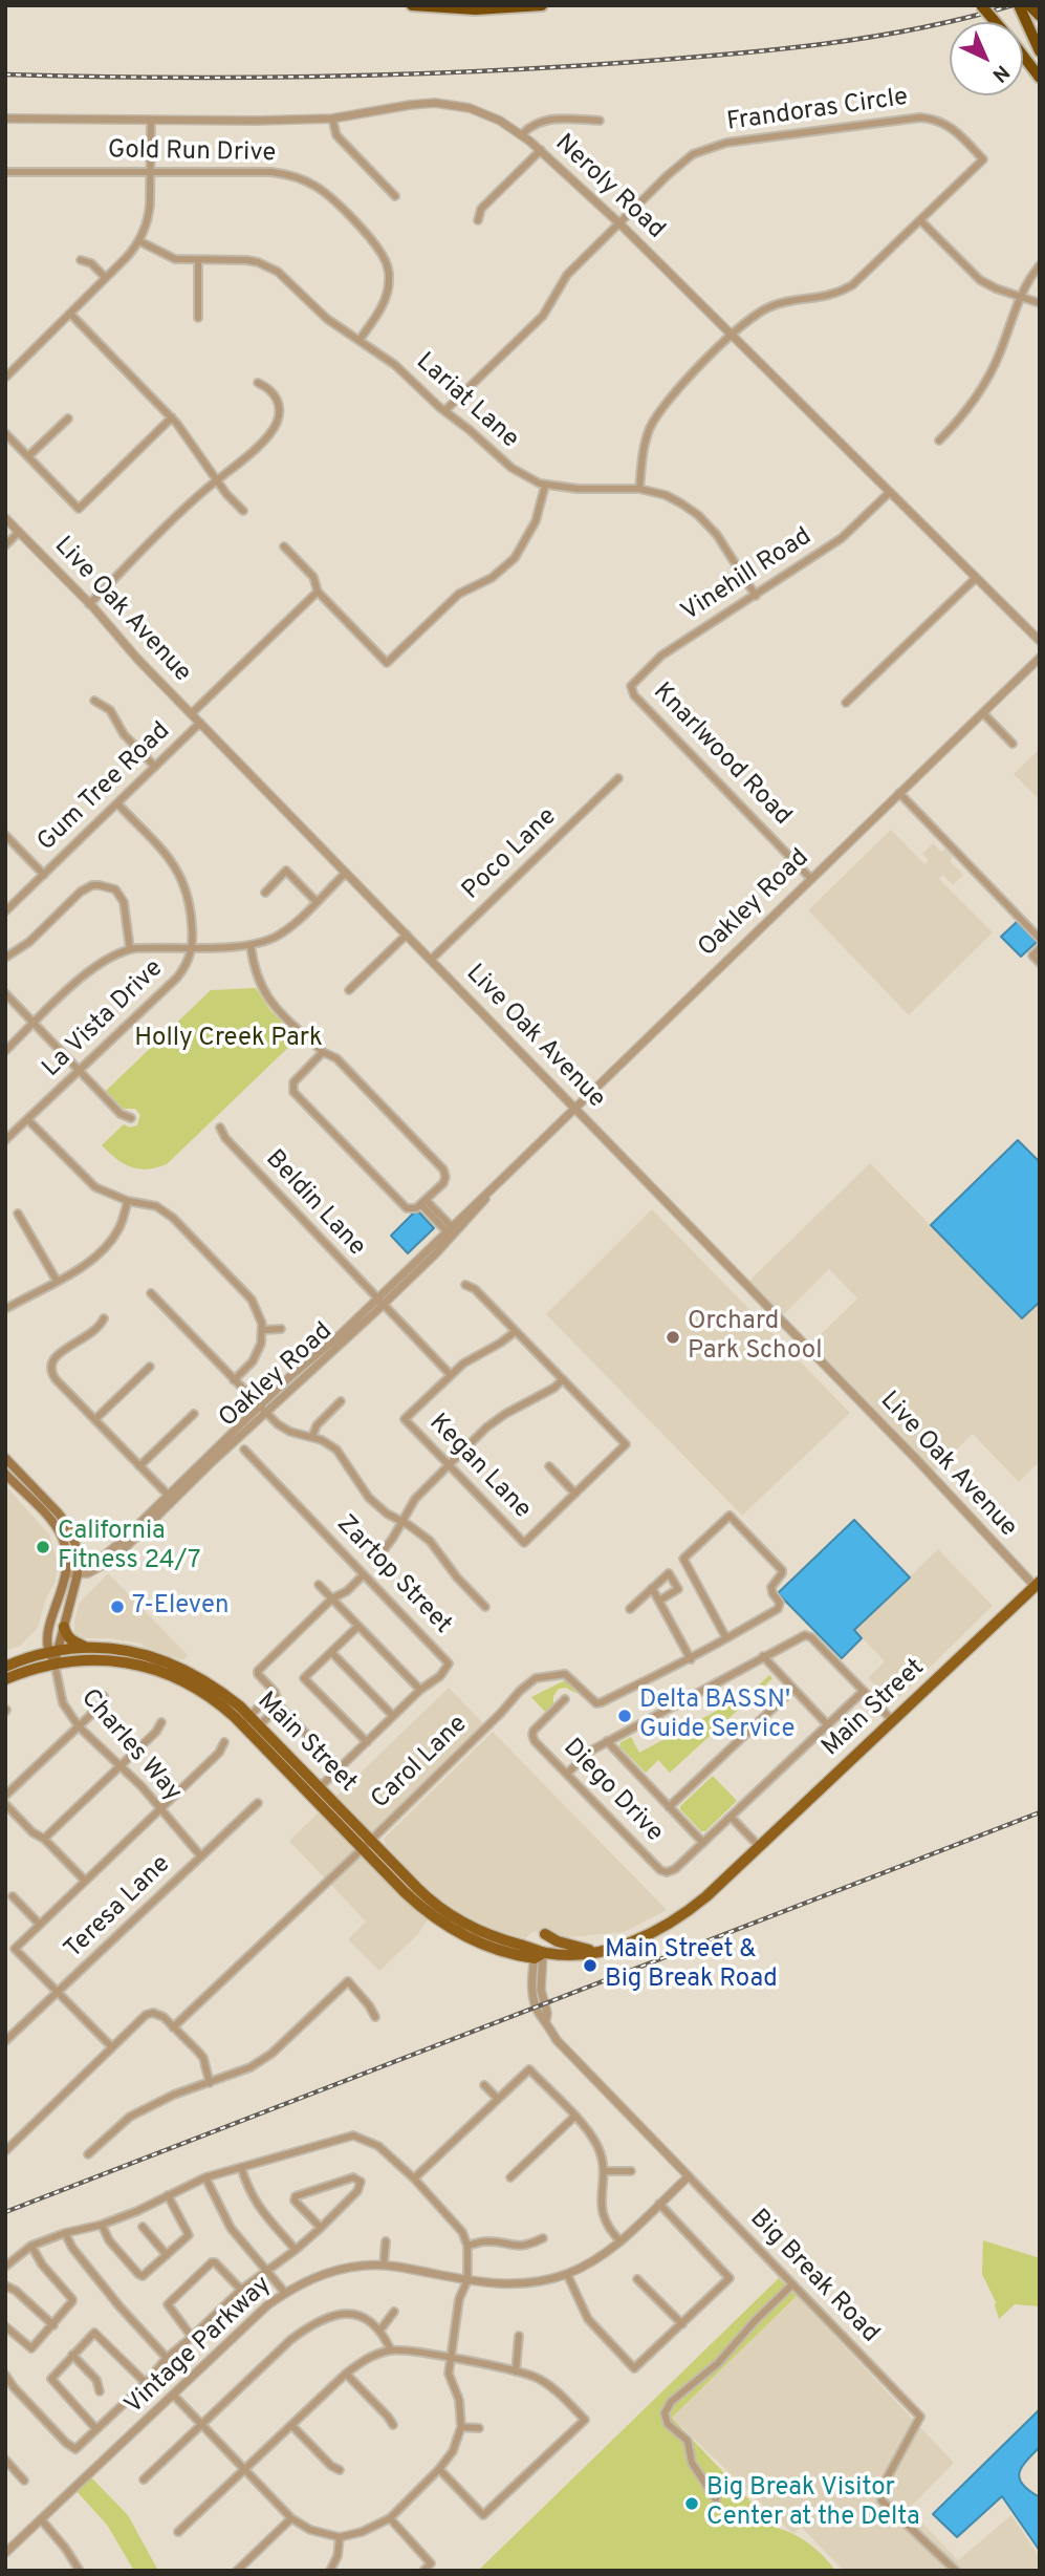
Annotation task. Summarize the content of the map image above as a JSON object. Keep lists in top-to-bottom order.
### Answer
{
  "streets": {
    "main road": ["Main Street"],
    "street": [
      "Frandoras Circle",
      "Gold Run Drive",
      "Neroly Road",
      "Lariat Lane",
      "Vinehill Road",
      "Live Oak Avenue",
      "Knarlwood Road",
      "Gum Tree Road",
      "Poco Lane",
      "Oakley Road",
      "La Vista Drive",
      "Beldin Lane",
      "Kegan Lane",
      "Zartop Street",
      "Charles Way",
      "Carol Lane",
      "Diego Drive",
      "Teresa Lane",
      "Big Break Road",
      "Vintage Parkway"
    ]
  },
  "crossings": [
    ["Frandoras Circle", "Neroly Road"],
    ["Frandoras Circle", "Lariat Lane"],
    ["Gold Run Drive", "Lariat Lane"],
    ["Neroly Road", "Vinehill Road"],
    ["Lariat Lane", "Vinehill Road"],
    ["Vinehill Road", "Knarlwood Road"],
    ["Live Oak Avenue", "Gum Tree Road"],
    ["Live Oak Avenue", "Poco Lane"],
    ["Live Oak Avenue", "Oakley Road"],
    ["Live Oak Avenue", "Main Street"],
    ["Knarlwood Road", "Oakley Road"],
    ["Gum Tree Road", "La Vista Drive"],
    ["Oakley Road", "Beldin Lane"],
    ["Beldin Lane", "Kegan Lane"],
    ["Zartop Street", "Main Street"],
    ["Main Street", "Charles Way"],
    ["Main Street", "Carol Lane"],
    ["Main Street", "Big Break Road"],
    ["Charles Way", "Teresa Lane"],
    ["Big Break Road", "Vintage Parkway"]
  ],
  "parks": ["Holly Creek Park"],
  "places": [
    "Orchard Park School",
    "California Fitness 24/7",
    "7-Eleven",
    "Delta BASSN' Guide Service",
    "Main Street & Big Break Road",
    "Big Break Visitor Center at the Delta"
  ],
  "north": "bottom right"
}
